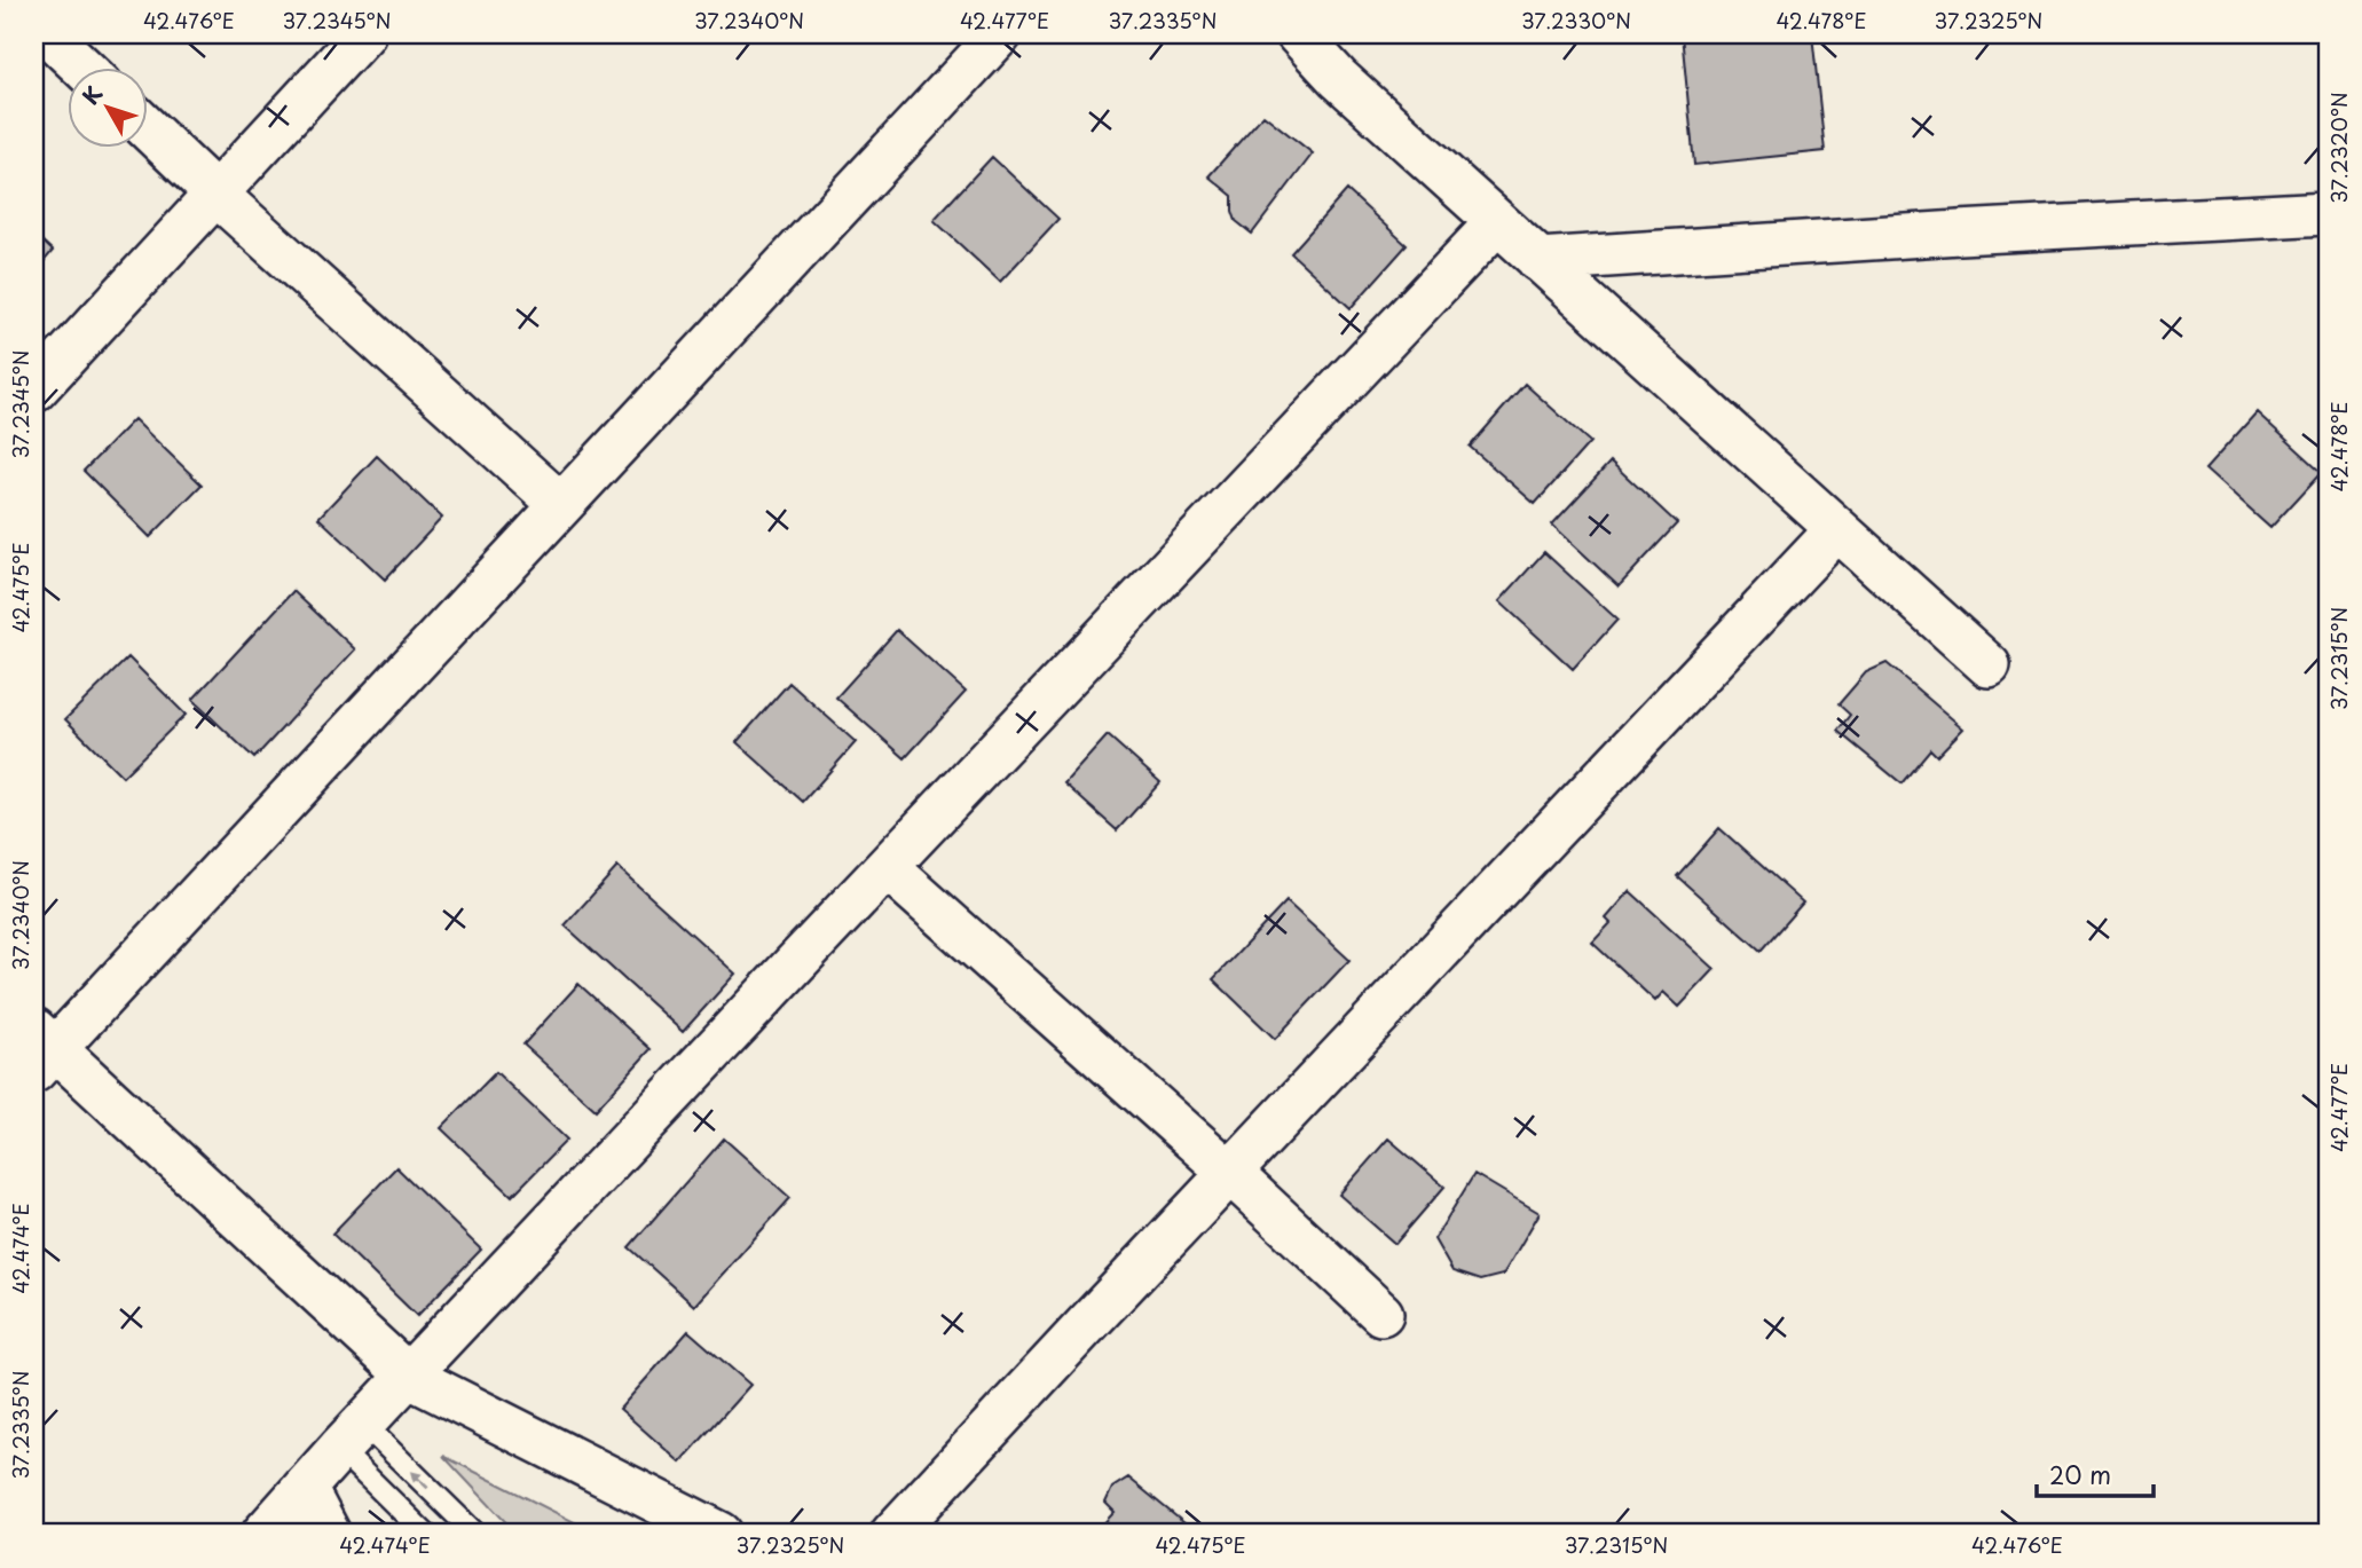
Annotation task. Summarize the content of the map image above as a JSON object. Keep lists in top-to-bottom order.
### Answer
{
  "scale_bar": "20 m",
  "north": "top left",
  "coordinates": [
    "42.476°E",
    "37.2345°N",
    "37.2340°N",
    "42.477°E",
    "37.2335°N",
    "37.2330°N",
    "42.478°E",
    "37.2325°N",
    "37.2320°N",
    "42.475°E",
    "37.2315°N",
    "42.474°E"
  ]
}
